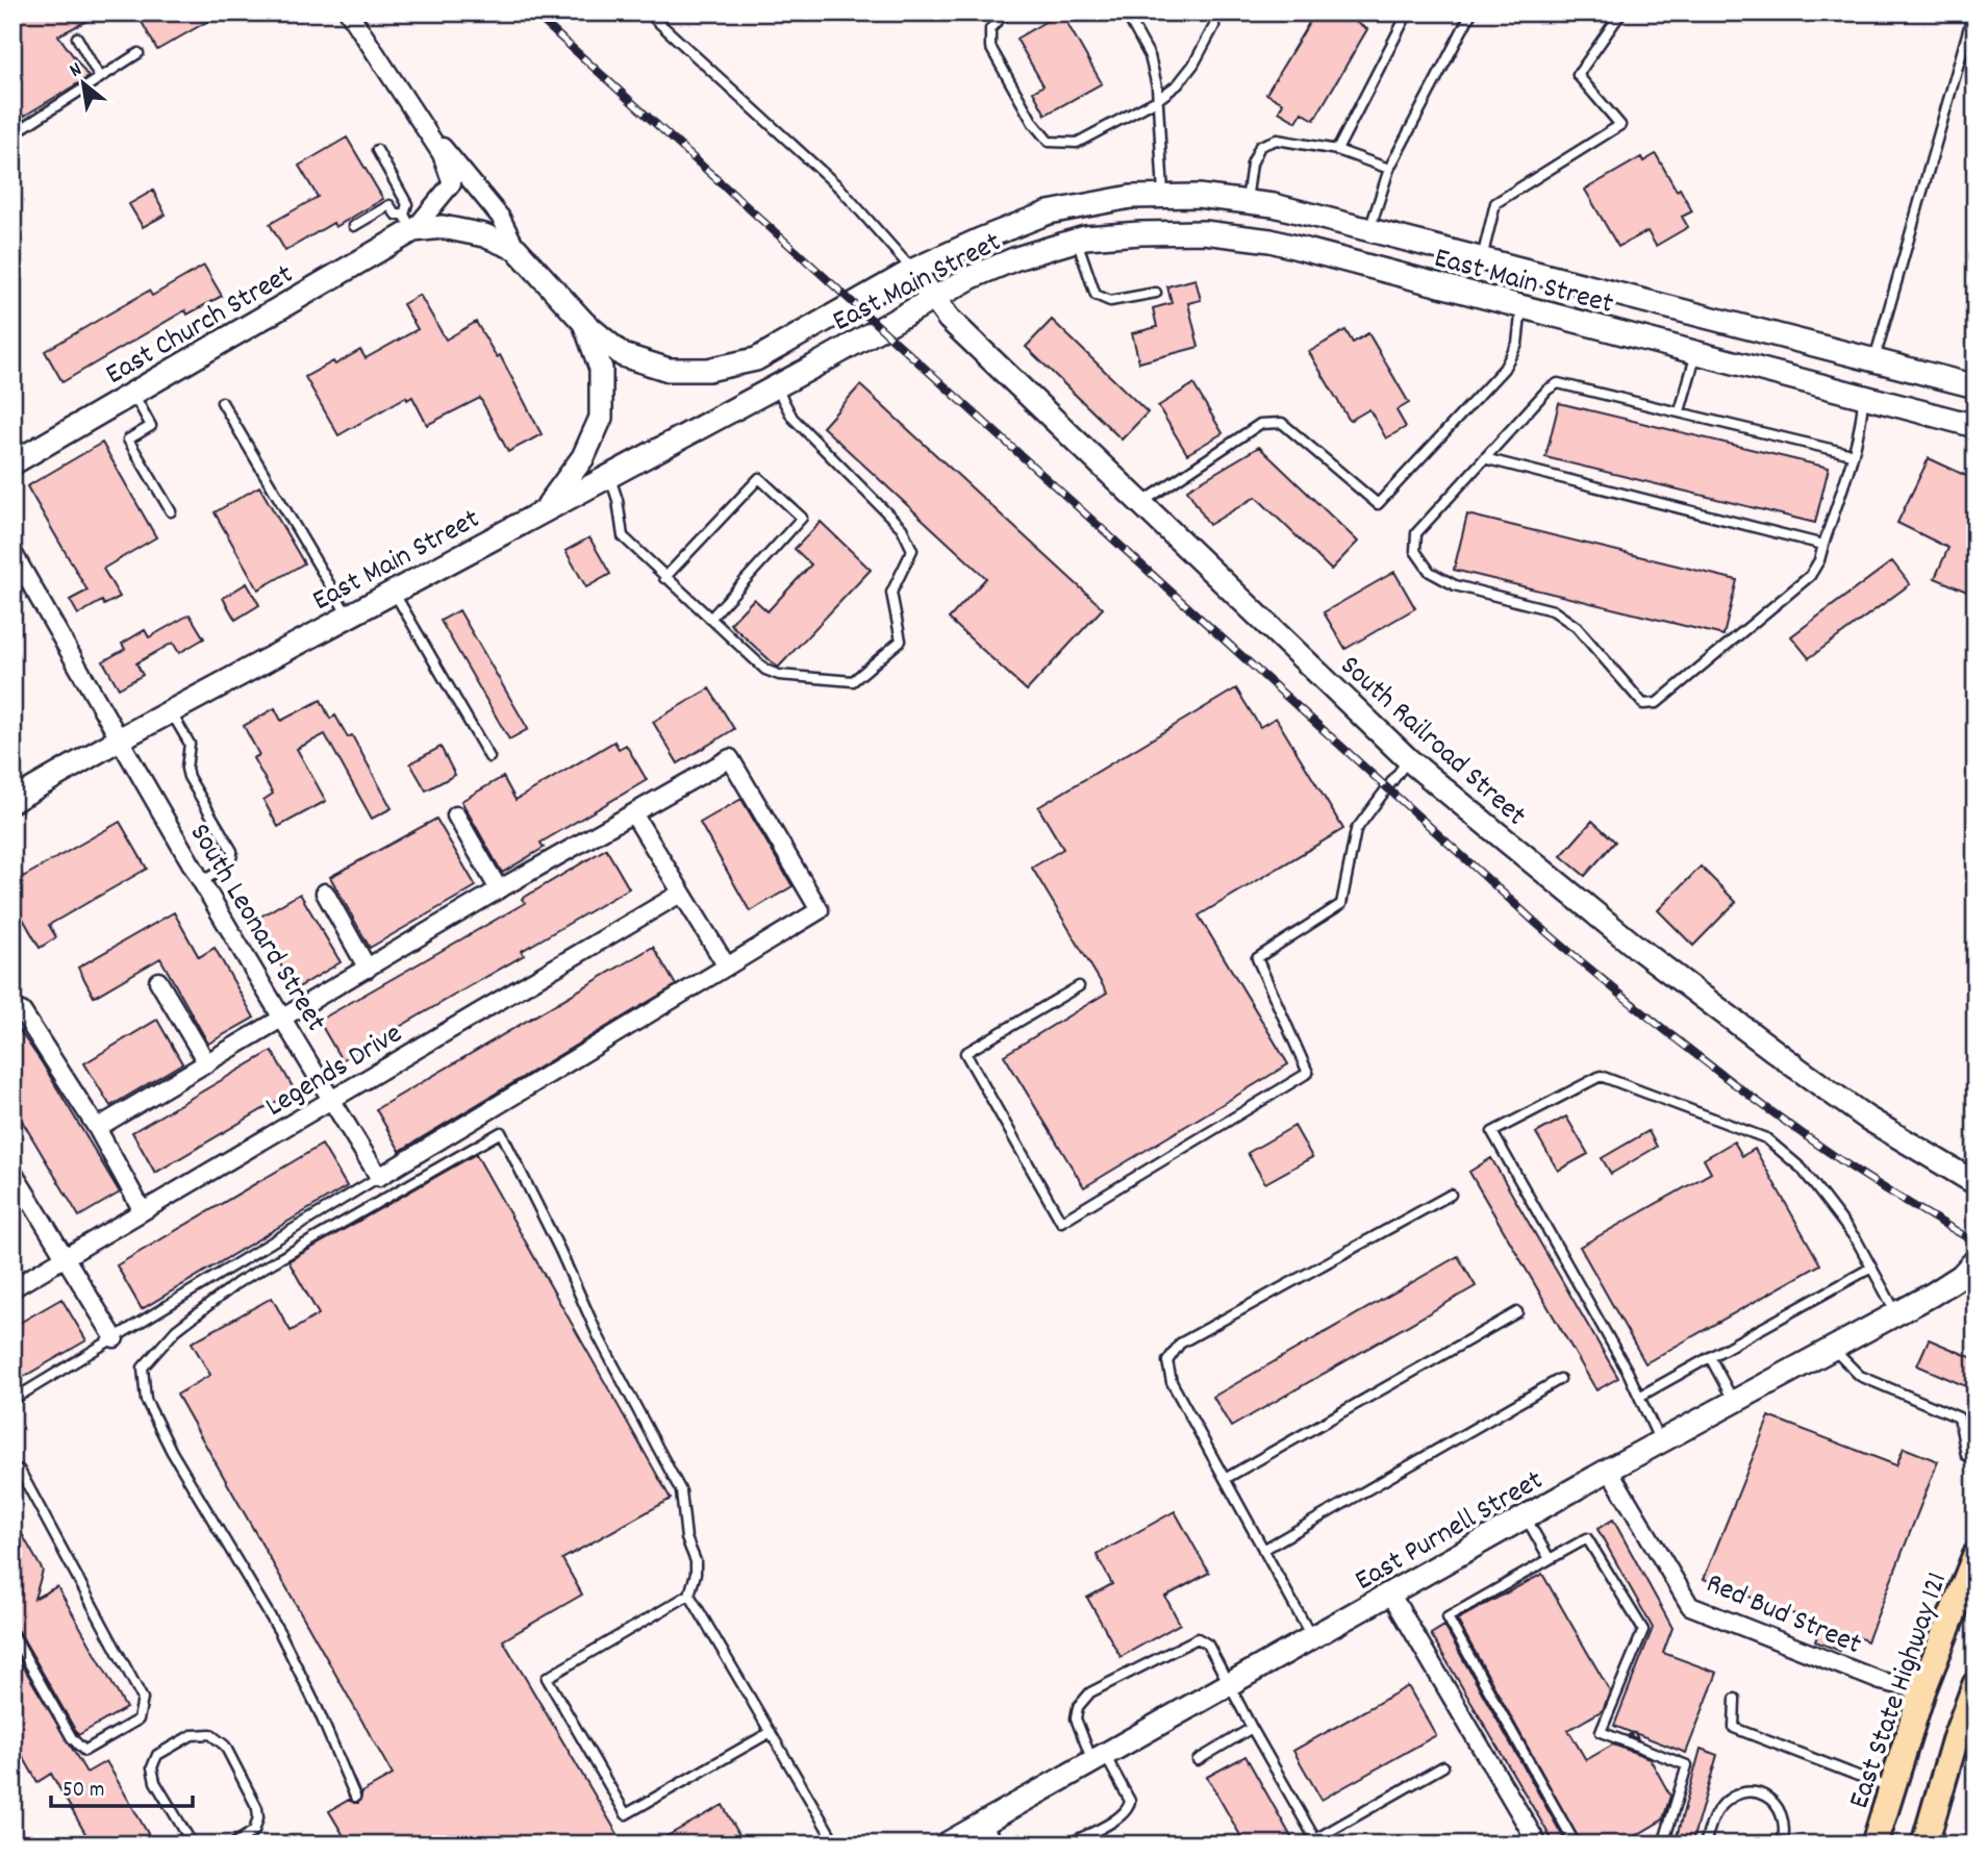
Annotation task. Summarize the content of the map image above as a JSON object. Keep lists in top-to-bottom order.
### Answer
{
  "streets": {
    "main road": [
      "East Main Street",
      "East Church Street",
      "South Railroad Street",
      "East Purnell Street",
      "East State Highway 121"
    ],
    "street": ["South Leonard Street", "Legends Drive", "Red Bud Street"]
  },
  "crossings": [
    ["East Main Street", "South Railroad Street"],
    ["East Main Street", "South Leonard Street"],
    ["South Leonard Street", "Legends Drive"],
    ["East Purnell Street", "Red Bud Street"],
    ["Red Bud Street", "East State Highway 121"]
  ],
  "scale_bar": "50 m",
  "north": "top left"
}
